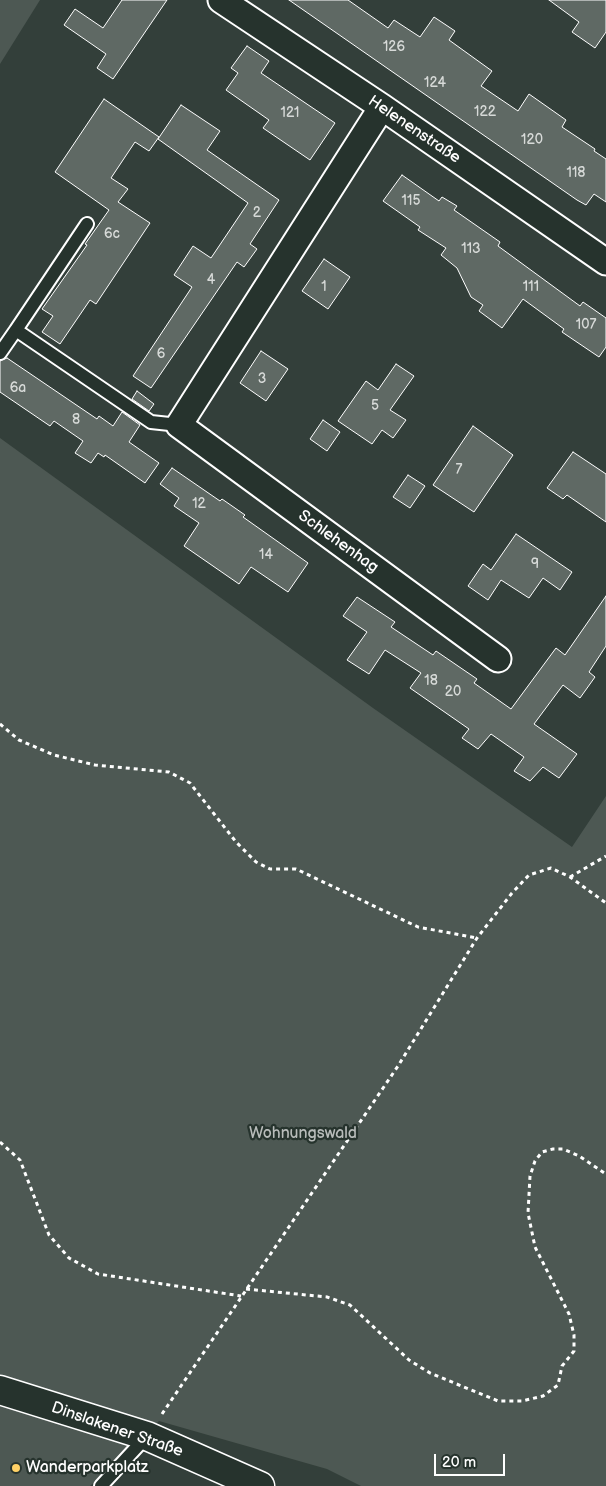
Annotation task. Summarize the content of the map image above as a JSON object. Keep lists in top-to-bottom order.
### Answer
{
  "streets": {
    "main road": ["Dinslakener Straße"],
    "street": ["Helenenstraße", "Schlehenhag"]
  },
  "parks": ["Wohnungswald"],
  "places": ["Wanderparkplatz"],
  "house_numbers": [
    "126",
    "124",
    "122",
    "121",
    "120",
    "118",
    "115",
    "2",
    "6c",
    "113",
    "4",
    "1",
    "111",
    "107",
    "6",
    "3",
    "6a",
    "5",
    "8",
    "7",
    "12",
    "14",
    "9",
    "18",
    "20"
  ],
  "scale_bar": "20 m"
}
